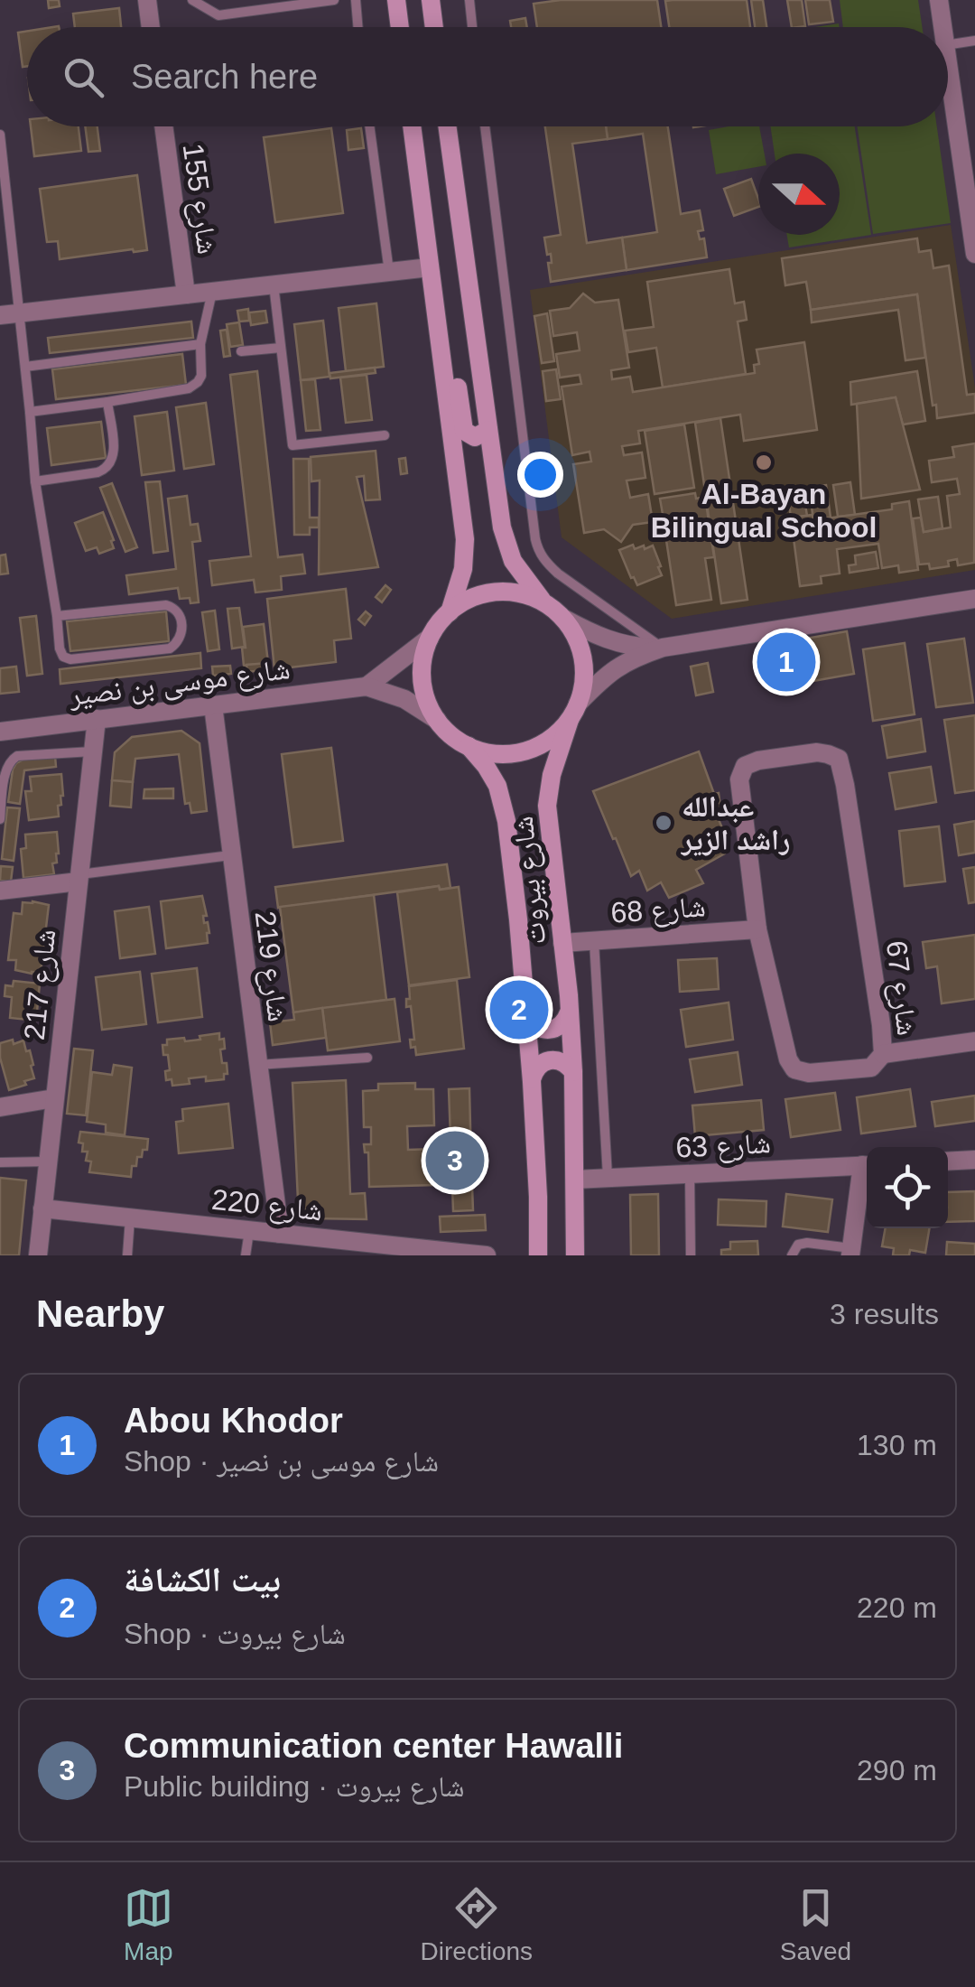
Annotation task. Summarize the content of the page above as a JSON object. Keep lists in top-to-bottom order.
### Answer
{
  "streets": {
    "main road": ["شارع بيروت"],
    "street": [
      "شارع 155",
      "شارع موسى بن نصير",
      "شارع 68",
      "شارع 219",
      "شارع 217",
      "شارع 67",
      "شارع 63",
      "شارع 220"
    ]
  },
  "crossings": [
    ["شارع موسى بن نصير", "شارع بيروت"],
    ["شارع موسى بن نصير", "شارع 219"],
    ["شارع موسى بن نصير", "شارع 217"],
    ["شارع بيروت", "شارع 68"],
    ["شارع بيروت", "شارع 63"],
    ["شارع 68", "شارع 67"],
    ["شارع 219", "شارع 220"],
    ["شارع 217", "شارع 220"]
  ],
  "places": ["Al-Bayan Bilingual School", "عبدالله راشد الزير"],
  "north": "right",
  "page": {
    "search": "Search here",
    "pins": ["1", "2", "3"],
    "heading": ["Nearby", "3 results"],
    "list": [
      {
        "mark": "1",
        "name": "Abou Khodor",
        "note": "Shop · شارع موسى بن نصير",
        "value": "130 m"
      },
      {
        "mark": "2",
        "name": "بيت الكشافة",
        "note": "Shop · شارع بيروت",
        "value": "220 m"
      },
      {
        "mark": "3",
        "name": "Communication center Hawalli",
        "note": "Public building · شارع بيروت",
        "value": "290 m"
      }
    ],
    "nav": ["Map", "Directions", "Saved"]
  }
}
